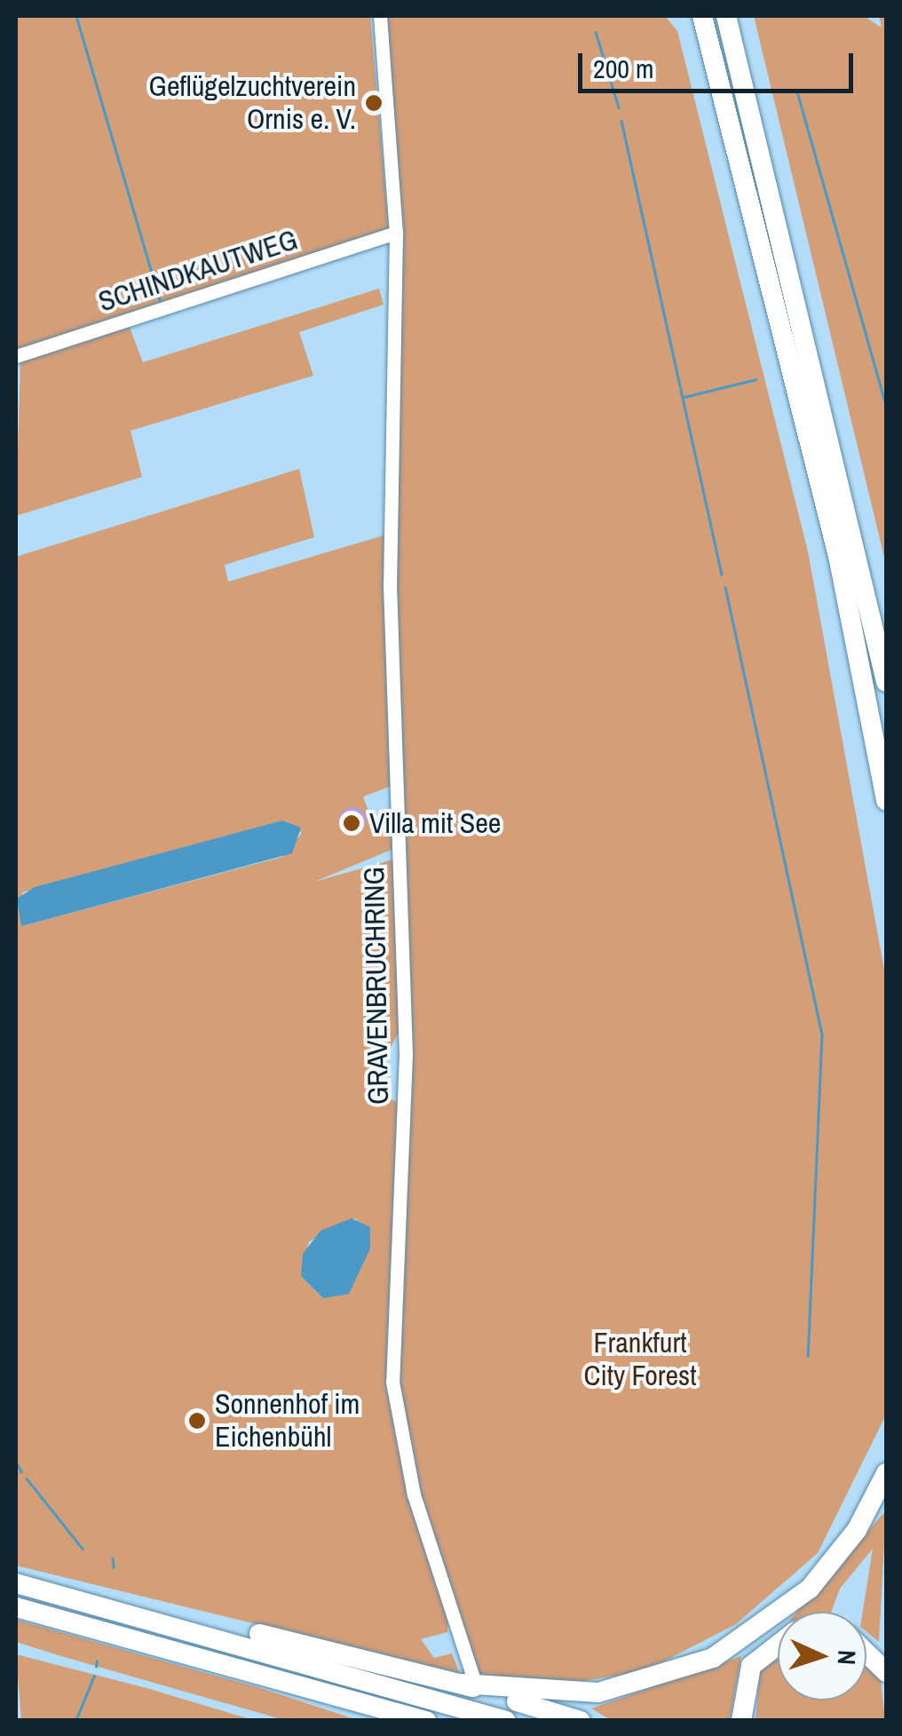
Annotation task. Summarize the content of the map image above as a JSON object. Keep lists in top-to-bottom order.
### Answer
{
  "streets": {
    "street": ["SCHINDKAUTWEG", "GRAVENBRUCHRING"]
  },
  "crossings": [
    ["SCHINDKAUTWEG", "GRAVENBRUCHRING"]
  ],
  "parks": ["Frankfurt City Forest"],
  "places": ["Geflügelzuchtverein Ornis e. V.", "Villa mit See", "Sonnenhof im Eichenbühl"],
  "scale_bar": "200 m",
  "north": "right"
}
